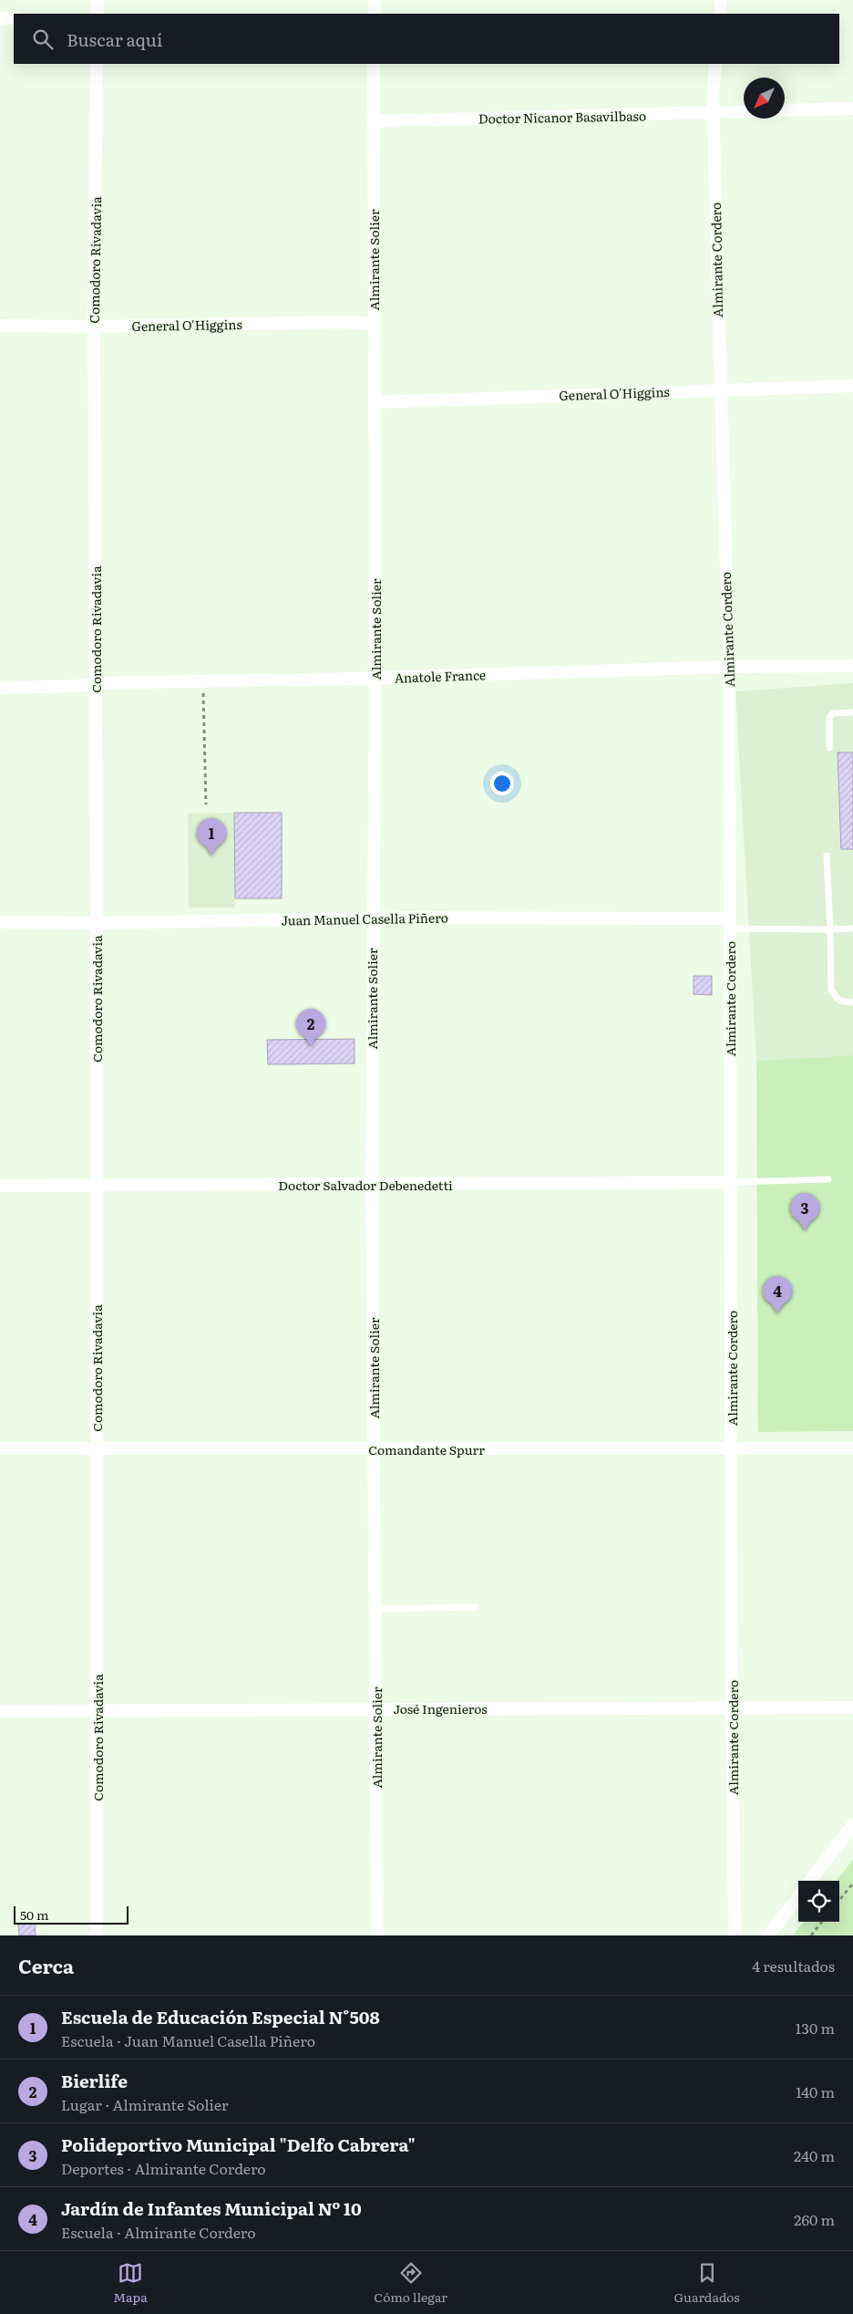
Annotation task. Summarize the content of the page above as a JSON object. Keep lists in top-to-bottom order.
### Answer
{
  "streets": {
    "street": [
      "Doctor Nicanor Basavilbaso",
      "Comodoro Rivadavia",
      "Almirante Solier",
      "Almirante Cordero",
      "General O'Higgins",
      "Anatole France",
      "Juan Manuel Casella Piñero",
      "Doctor Salvador Debenedetti",
      "Comandante Spurr",
      "José Ingenieros"
    ]
  },
  "crossings": [
    ["Doctor Nicanor Basavilbaso", "Almirante Solier"],
    ["Doctor Nicanor Basavilbaso", "Almirante Cordero"],
    ["Comodoro Rivadavia", "General O'Higgins"],
    ["Comodoro Rivadavia", "Anatole France"],
    ["Comodoro Rivadavia", "Juan Manuel Casella Piñero"],
    ["Comodoro Rivadavia", "Doctor Salvador Debenedetti"],
    ["Comodoro Rivadavia", "Comandante Spurr"],
    ["Comodoro Rivadavia", "José Ingenieros"],
    ["Almirante Solier", "General O'Higgins"],
    ["Almirante Solier", "Anatole France"],
    ["Almirante Solier", "Juan Manuel Casella Piñero"],
    ["Almirante Solier", "Doctor Salvador Debenedetti"],
    ["Almirante Solier", "Comandante Spurr"],
    ["Almirante Solier", "José Ingenieros"],
    ["Almirante Cordero", "General O'Higgins"],
    ["Almirante Cordero", "Anatole France"],
    ["Almirante Cordero", "Juan Manuel Casella Piñero"],
    ["Almirante Cordero", "Doctor Salvador Debenedetti"],
    ["Almirante Cordero", "Comandante Spurr"],
    ["Almirante Cordero", "José Ingenieros"]
  ],
  "scale_bar": "50 m",
  "north": "bottom left",
  "page": {
    "search": "Buscar aquí",
    "pins": [
      "1",
      "2",
      "3",
      "4"
    ],
    "scale": "50 m",
    "heading": ["Cerca", "4 resultados"],
    "list": [
      {
        "mark": "1",
        "name": "Escuela de Educación Especial N°508",
        "note": "Escuela · Juan Manuel Casella Piñero",
        "value": "130 m"
      },
      {
        "mark": "2",
        "name": "Bierlife",
        "note": "Lugar · Almirante Solier",
        "value": "140 m"
      },
      {
        "mark": "3",
        "name": "Polideportivo Municipal \"Delfo Cabrera\"",
        "note": "Deportes · Almirante Cordero",
        "value": "240 m"
      },
      {
        "mark": "4",
        "name": "Jardín de Infantes Municipal Nº 10",
        "note": "Escuela · Almirante Cordero",
        "value": "260 m"
      }
    ],
    "nav": ["Mapa", "Cómo llegar", "Guardados"]
  }
}
